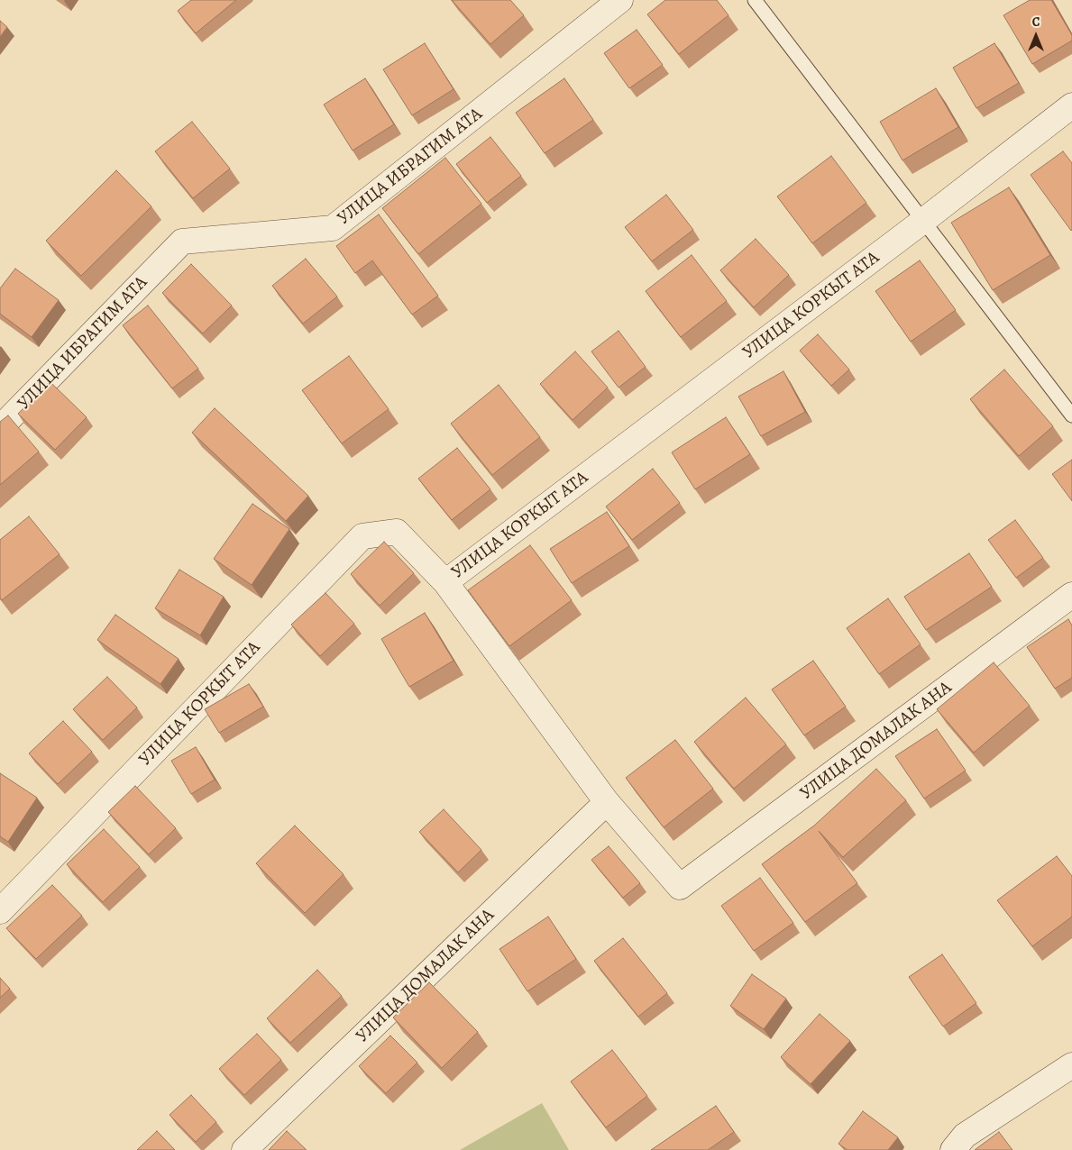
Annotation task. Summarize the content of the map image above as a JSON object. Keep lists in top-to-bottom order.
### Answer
{
  "streets": {
    "street": ["УЛИЦА ИБРАГИМ АТА", "УЛИЦА КОРКЫТ АТА", "УЛИЦА ДОМАЛАК АНА"]
  },
  "north": "top"
}
